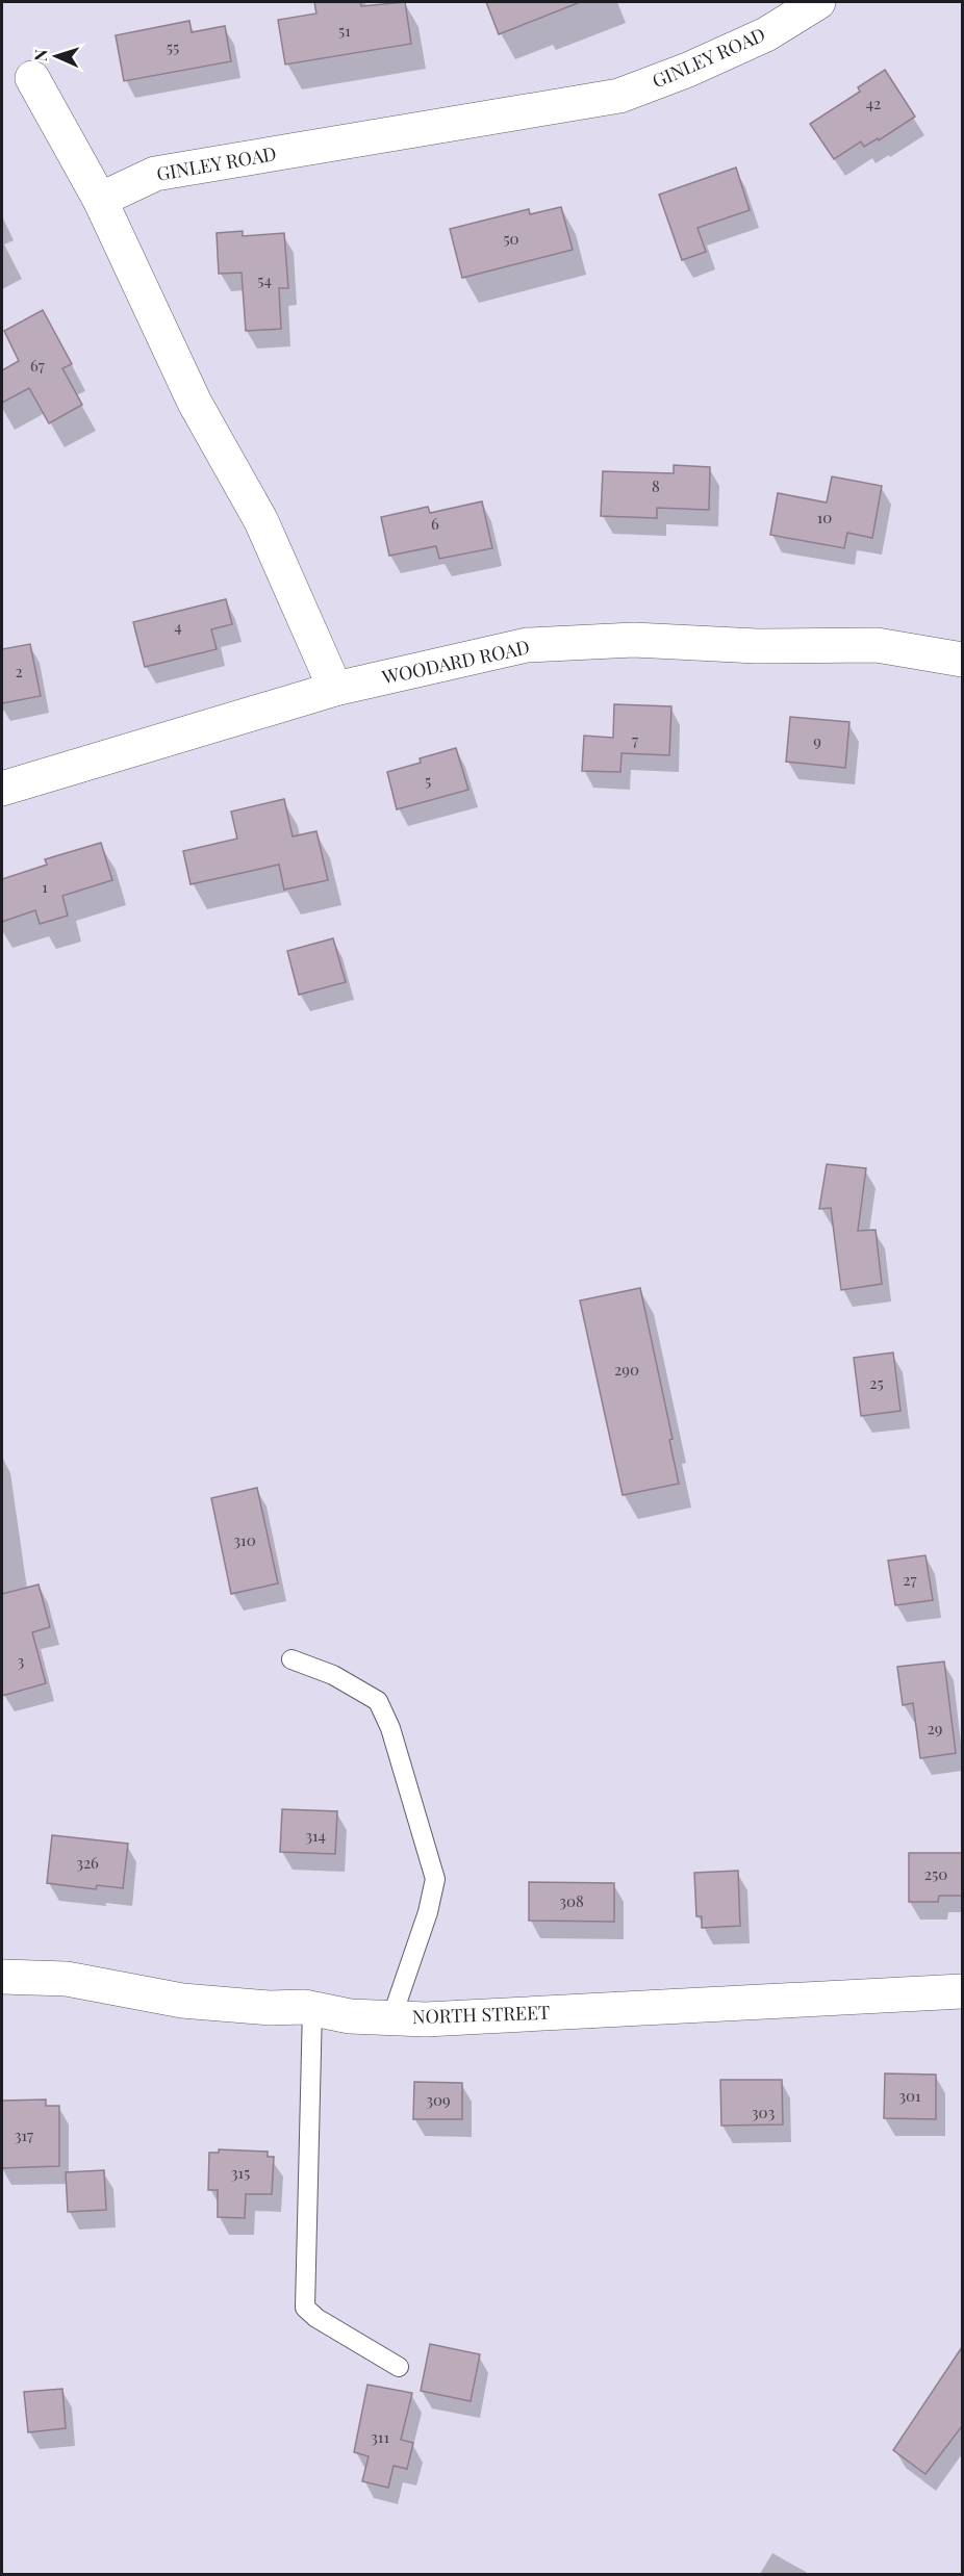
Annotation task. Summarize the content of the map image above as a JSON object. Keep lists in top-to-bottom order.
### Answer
{
  "streets": {
    "street": ["GINLEY ROAD", "WOODARD ROAD", "NORTH STREET"]
  },
  "house_numbers": [
    "51",
    "55",
    "42",
    "50",
    "54",
    "67",
    "8",
    "10",
    "6",
    "4",
    "2",
    "7",
    "9",
    "5",
    "1",
    "290",
    "25",
    "310",
    "27",
    "3",
    "29",
    "314",
    "326",
    "250",
    "308",
    "301",
    "309",
    "303",
    "317",
    "315",
    "311"
  ],
  "north": "left"
}
